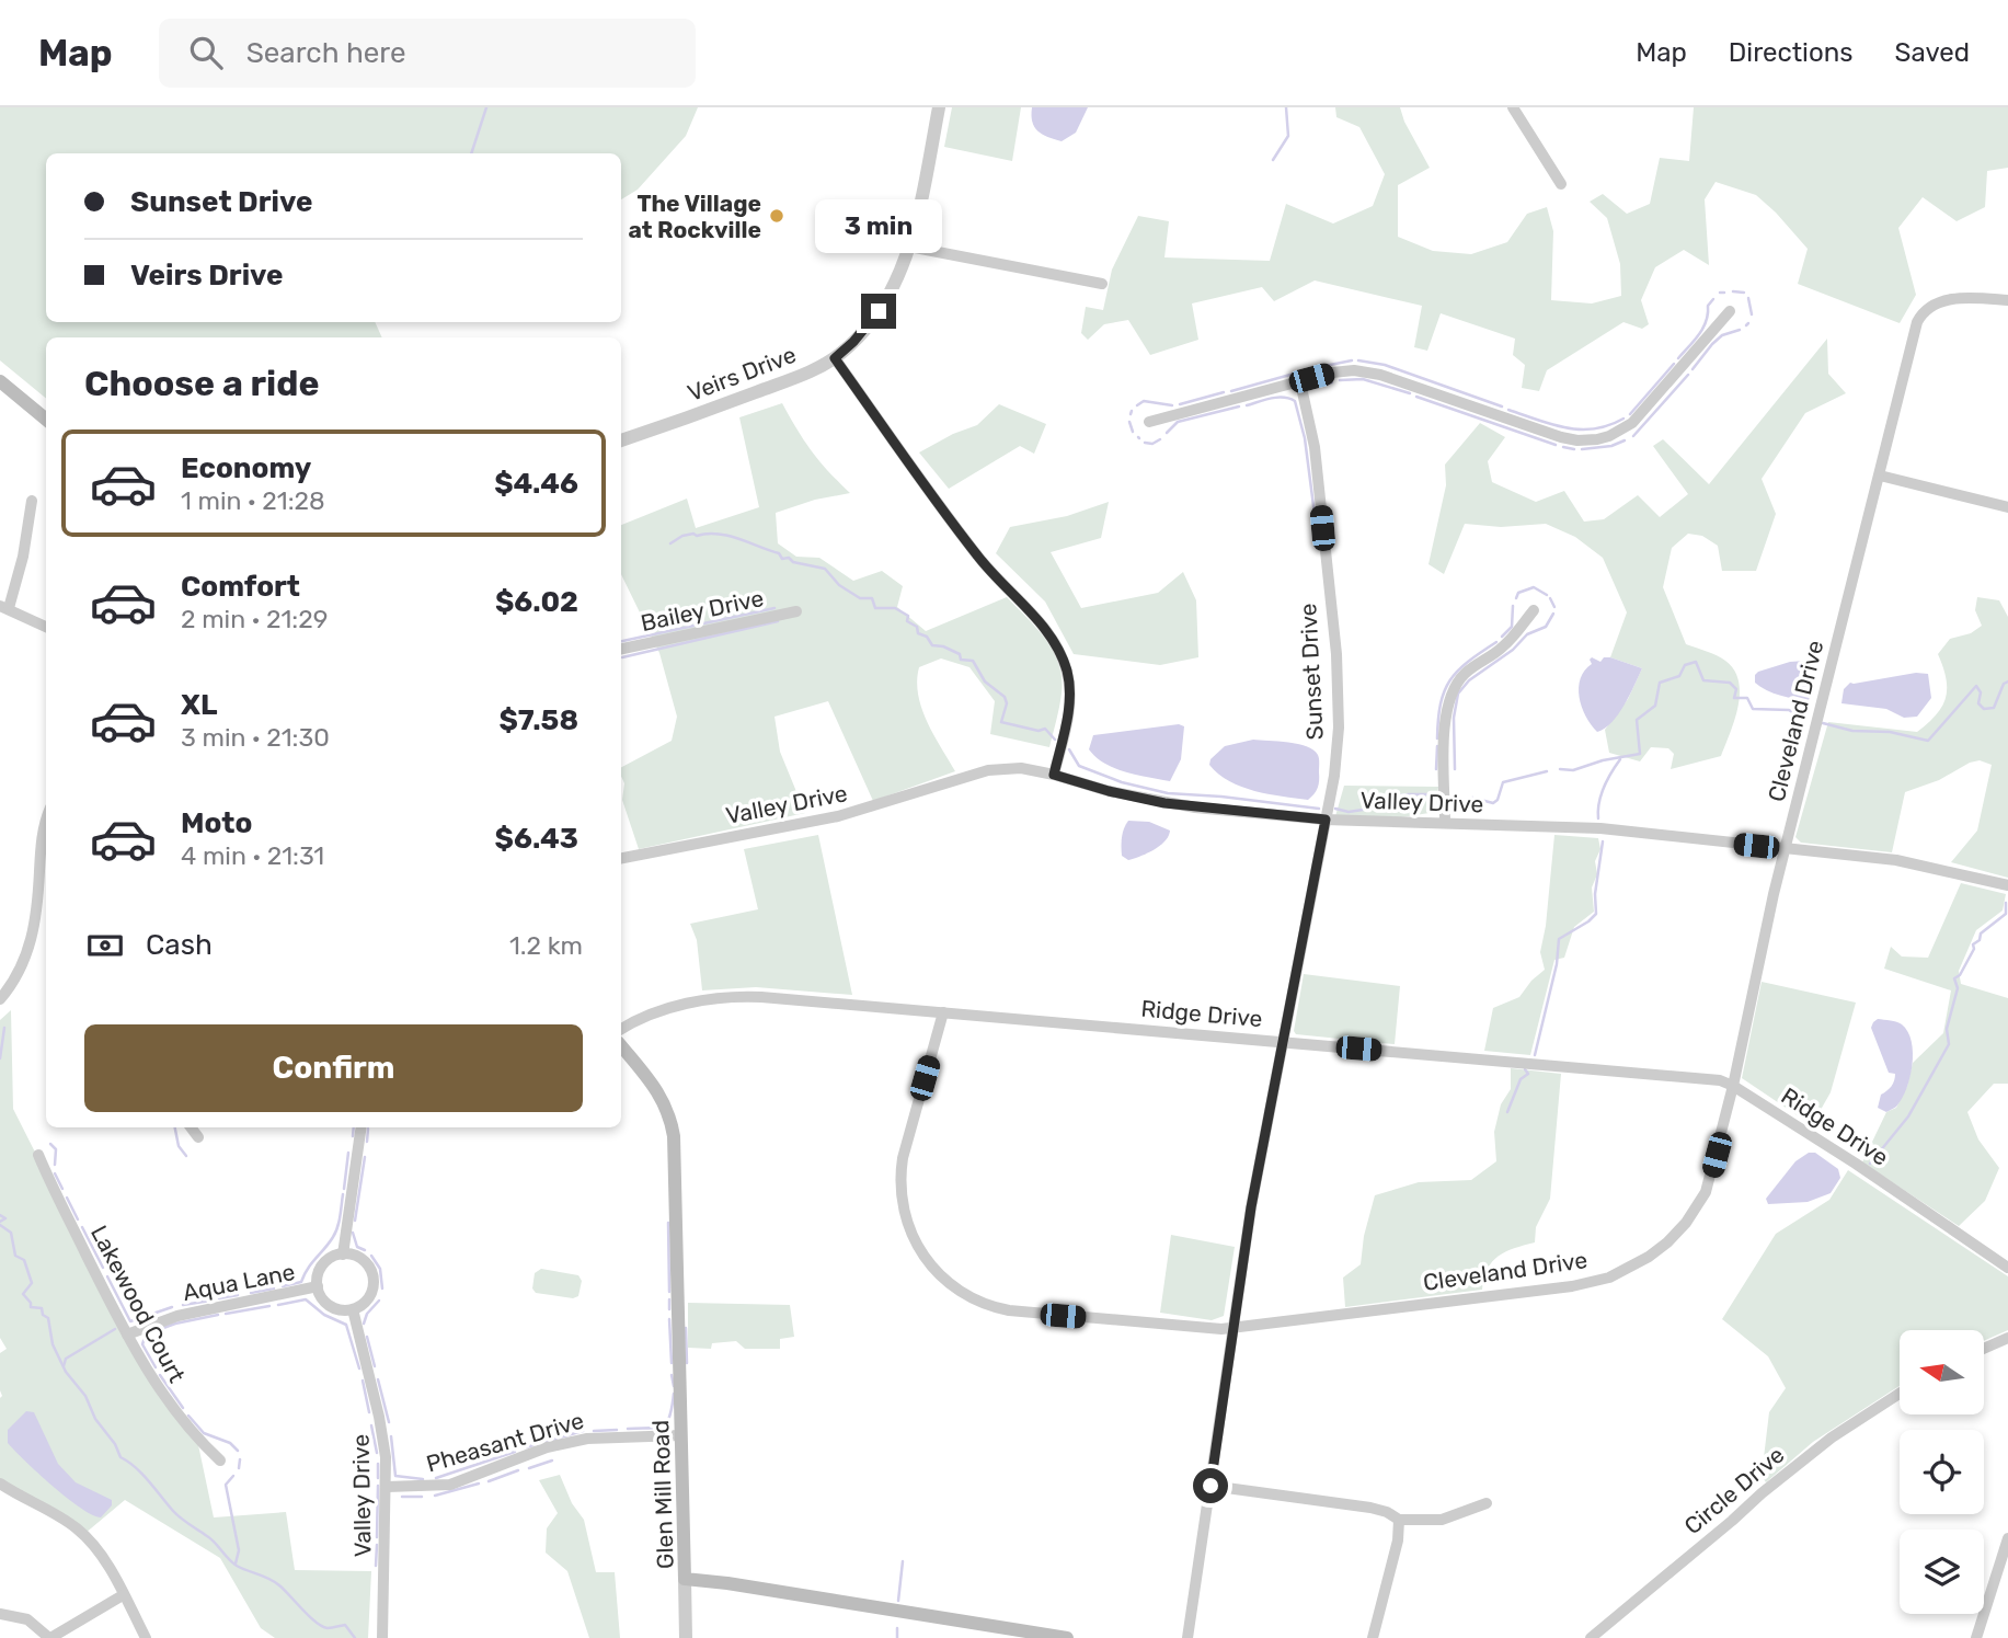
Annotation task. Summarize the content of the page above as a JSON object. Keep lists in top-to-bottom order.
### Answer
{
  "streets": {
    "main road": ["Glen Mill Road"],
    "street": [
      "Veirs Drive",
      "Bailey Drive",
      "Sunset Drive",
      "Cleveland Drive",
      "Valley Drive",
      "Ridge Drive",
      "Aqua Lane",
      "Lakewood Court",
      "Pheasant Drive",
      "Circle Drive"
    ]
  },
  "crossings": [
    ["Sunset Drive", "Cleveland Drive"],
    ["Sunset Drive", "Valley Drive"],
    ["Sunset Drive", "Ridge Drive"],
    ["Cleveland Drive", "Valley Drive"],
    ["Cleveland Drive", "Ridge Drive"],
    ["Valley Drive", "Aqua Lane"],
    ["Valley Drive", "Pheasant Drive"],
    ["Aqua Lane", "Lakewood Court"],
    ["Pheasant Drive", "Glen Mill Road"]
  ],
  "places": ["The Village at Rockville"],
  "north": "left",
  "page": {
    "header": "Map",
    "search": "Search here",
    "nav": ["Map", "Directions", "Saved"],
    "banner": ["Sunset Drive", "Veirs Drive"],
    "bubble": "3 min",
    "heading": "Choose a ride",
    "list": [
      {
        "name": "Economy",
        "note": "1 min · 21:28",
        "value": "$4.46"
      },
      {
        "name": "Comfort",
        "note": "2 min · 21:29",
        "value": "$6.02"
      },
      {
        "name": "XL",
        "note": "3 min · 21:30",
        "value": "$7.58"
      },
      {
        "name": "Moto",
        "note": "4 min · 21:31",
        "value": "$6.43"
      }
    ],
    "pay": ["Cash", "1.2 km"],
    "buttons": "Confirm"
  }
}
